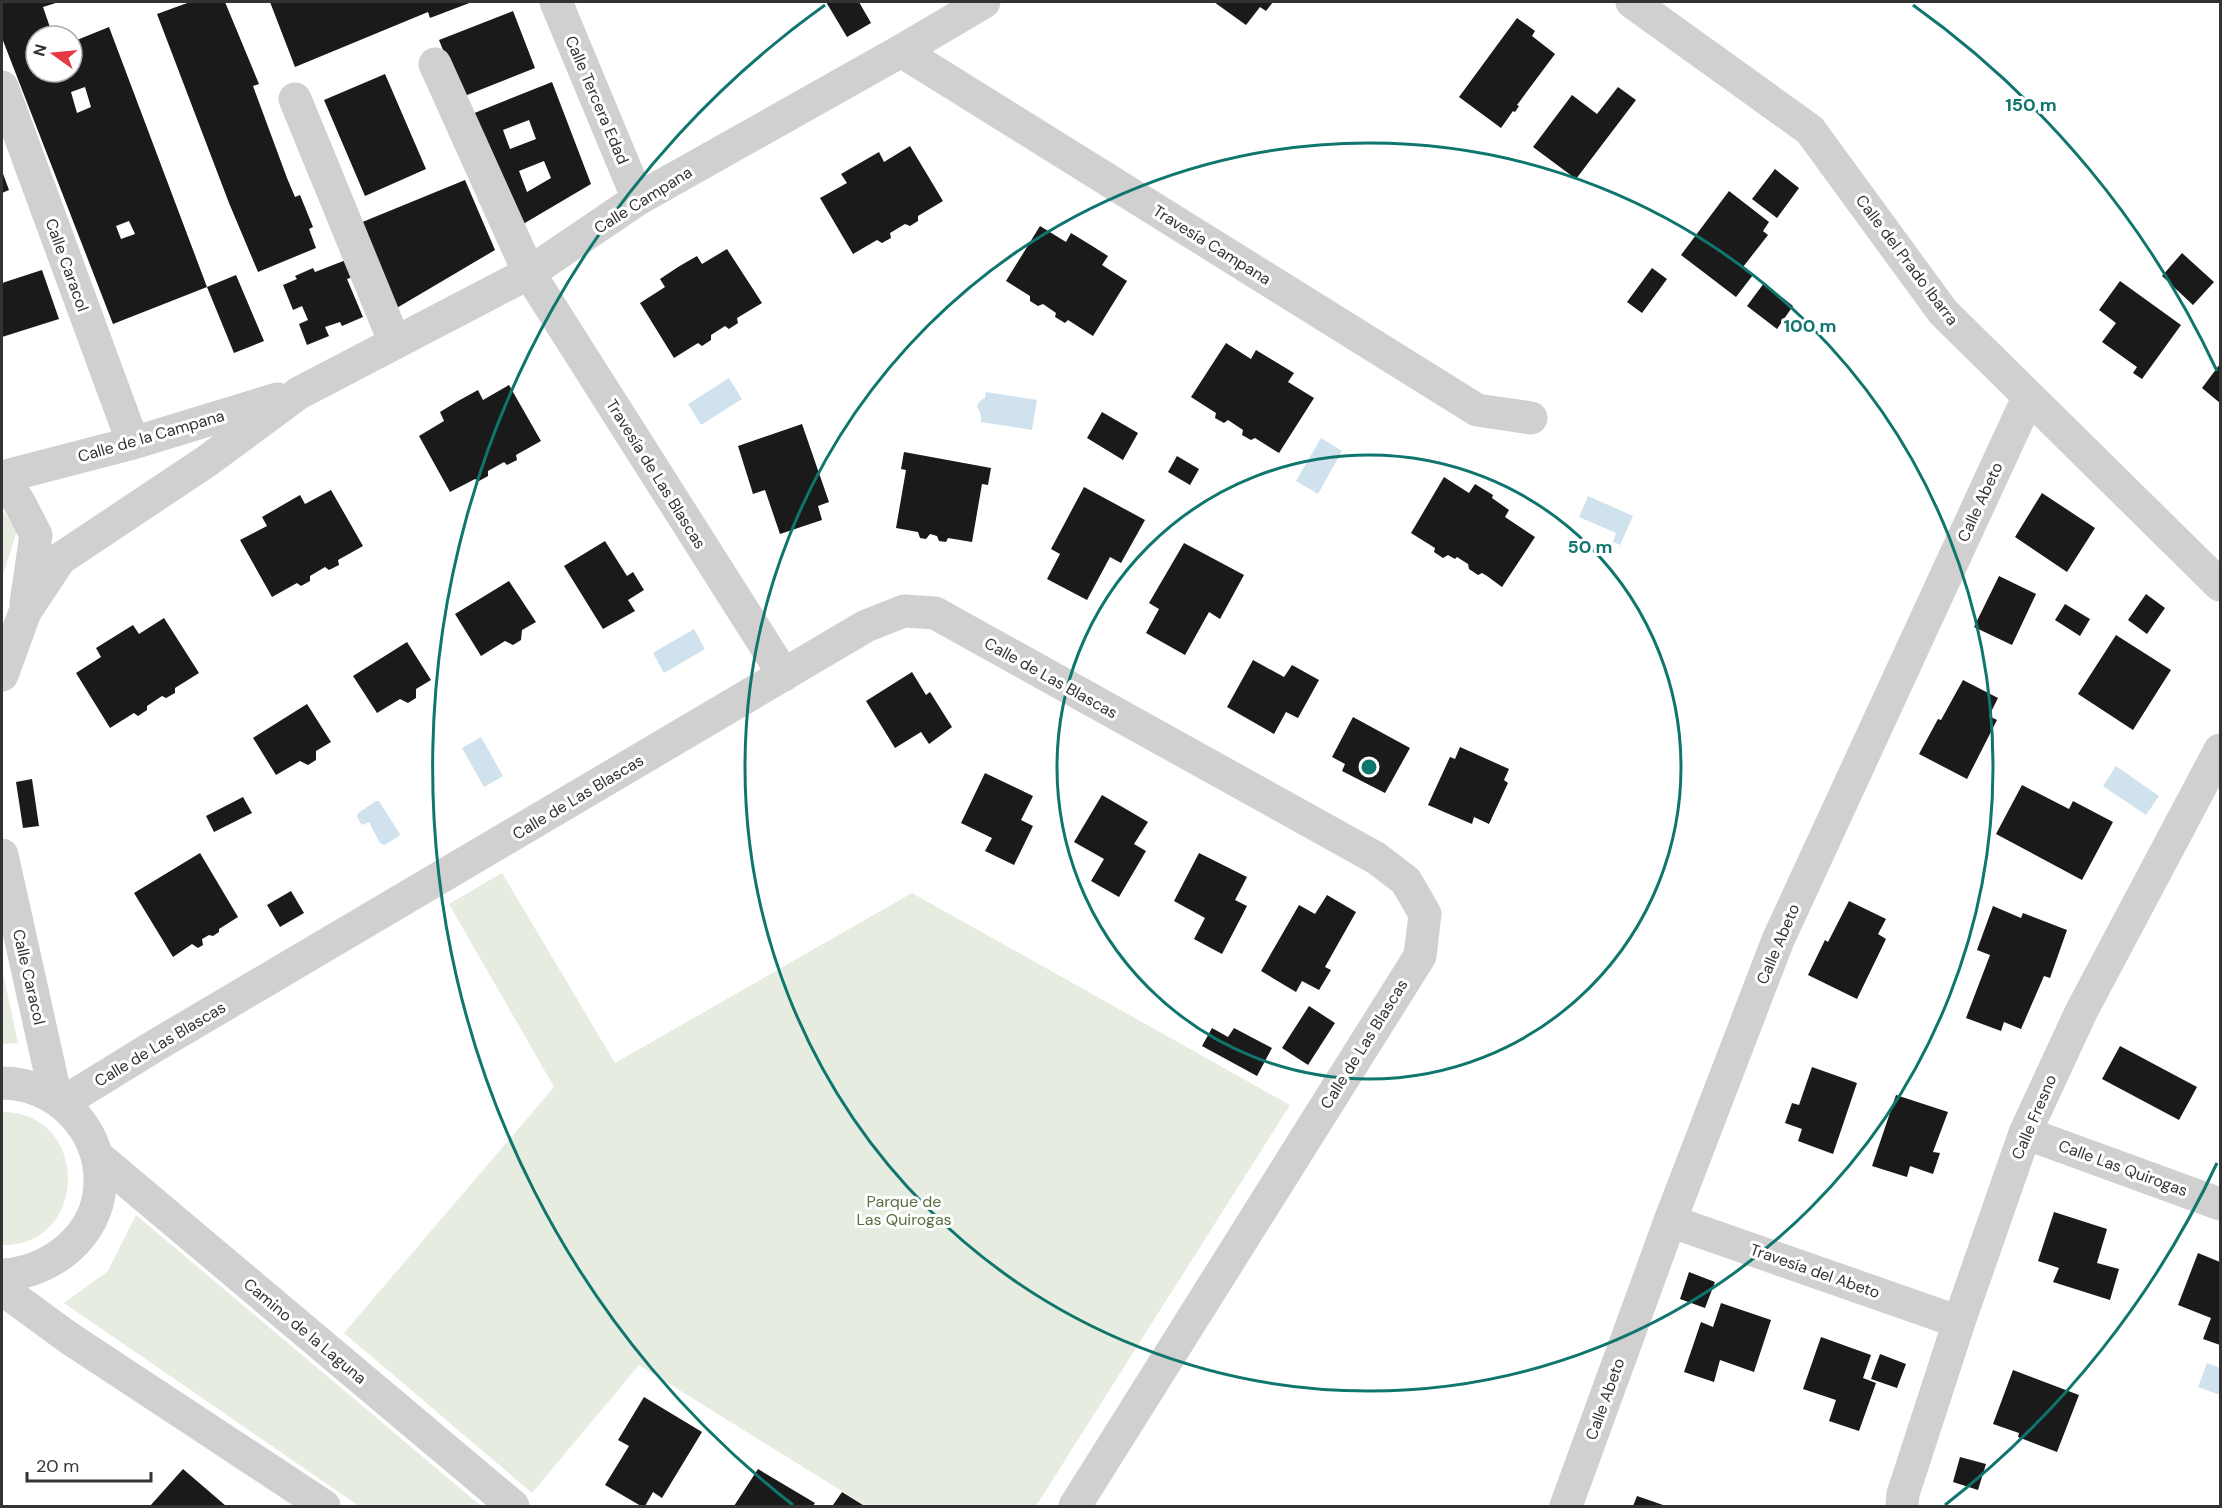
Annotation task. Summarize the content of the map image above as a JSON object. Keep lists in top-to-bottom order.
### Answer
{
  "streets": {
    "street": [
      "Calle Tercera Edad",
      "Calle Campana",
      "Travesía Campana",
      "Calle del Prado Ibarra",
      "Calle Caracol",
      "Calle de la Campana",
      "Travesía de Las Blascas",
      "Calle Abeto",
      "Calle de Las Blascas",
      "Calle Fresno",
      "Calle Las Quirogas",
      "Travesía del Abeto",
      "Camino de la Laguna"
    ]
  },
  "crossings": [
    ["Calle Tercera Edad", "Calle Campana"],
    ["Calle Campana", "Travesía Campana"],
    ["Calle Campana", "Calle de la Campana"],
    ["Calle Campana", "Travesía de Las Blascas"],
    ["Calle del Prado Ibarra", "Calle Abeto"],
    ["Calle Caracol", "Calle de la Campana"],
    ["Calle Caracol", "Calle de Las Blascas"],
    ["Travesía de Las Blascas", "Calle de Las Blascas"],
    ["Calle Abeto", "Travesía del Abeto"],
    ["Calle Fresno", "Calle Las Quirogas"],
    ["Calle Fresno", "Travesía del Abeto"]
  ],
  "parks": ["Parque de Las Quirogas"],
  "scale_bar": "20 m",
  "north": "left",
  "rings": ["150 m", "100 m", "50 m"]
}
